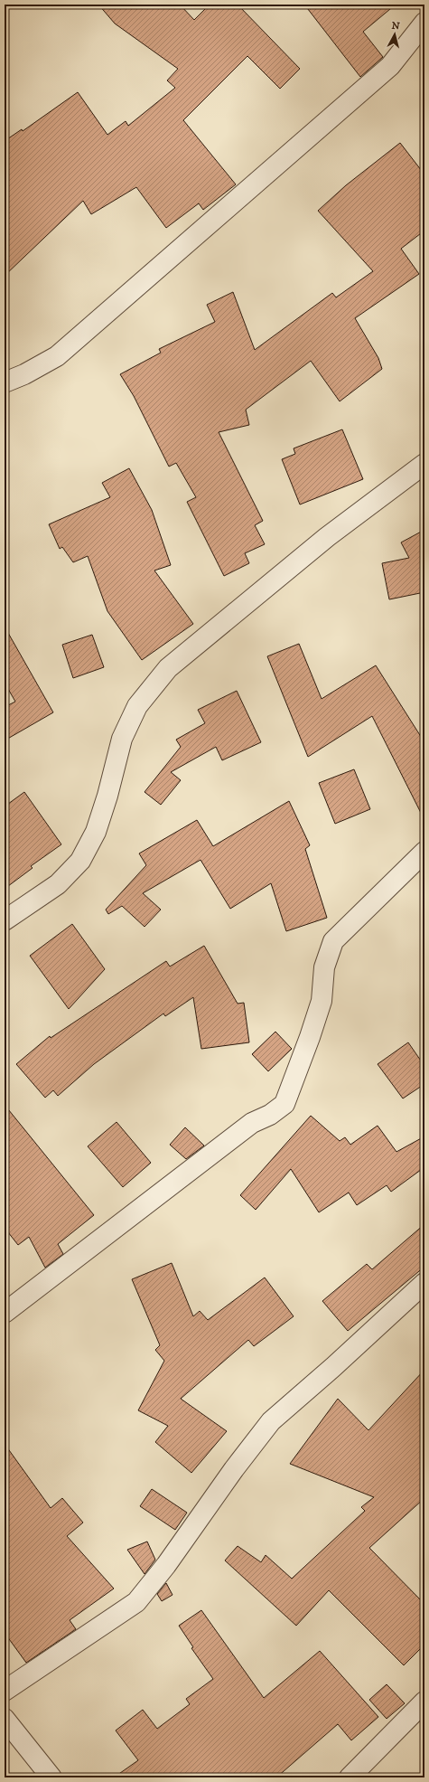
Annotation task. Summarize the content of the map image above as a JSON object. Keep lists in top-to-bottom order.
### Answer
{
  "north": "top"
}
